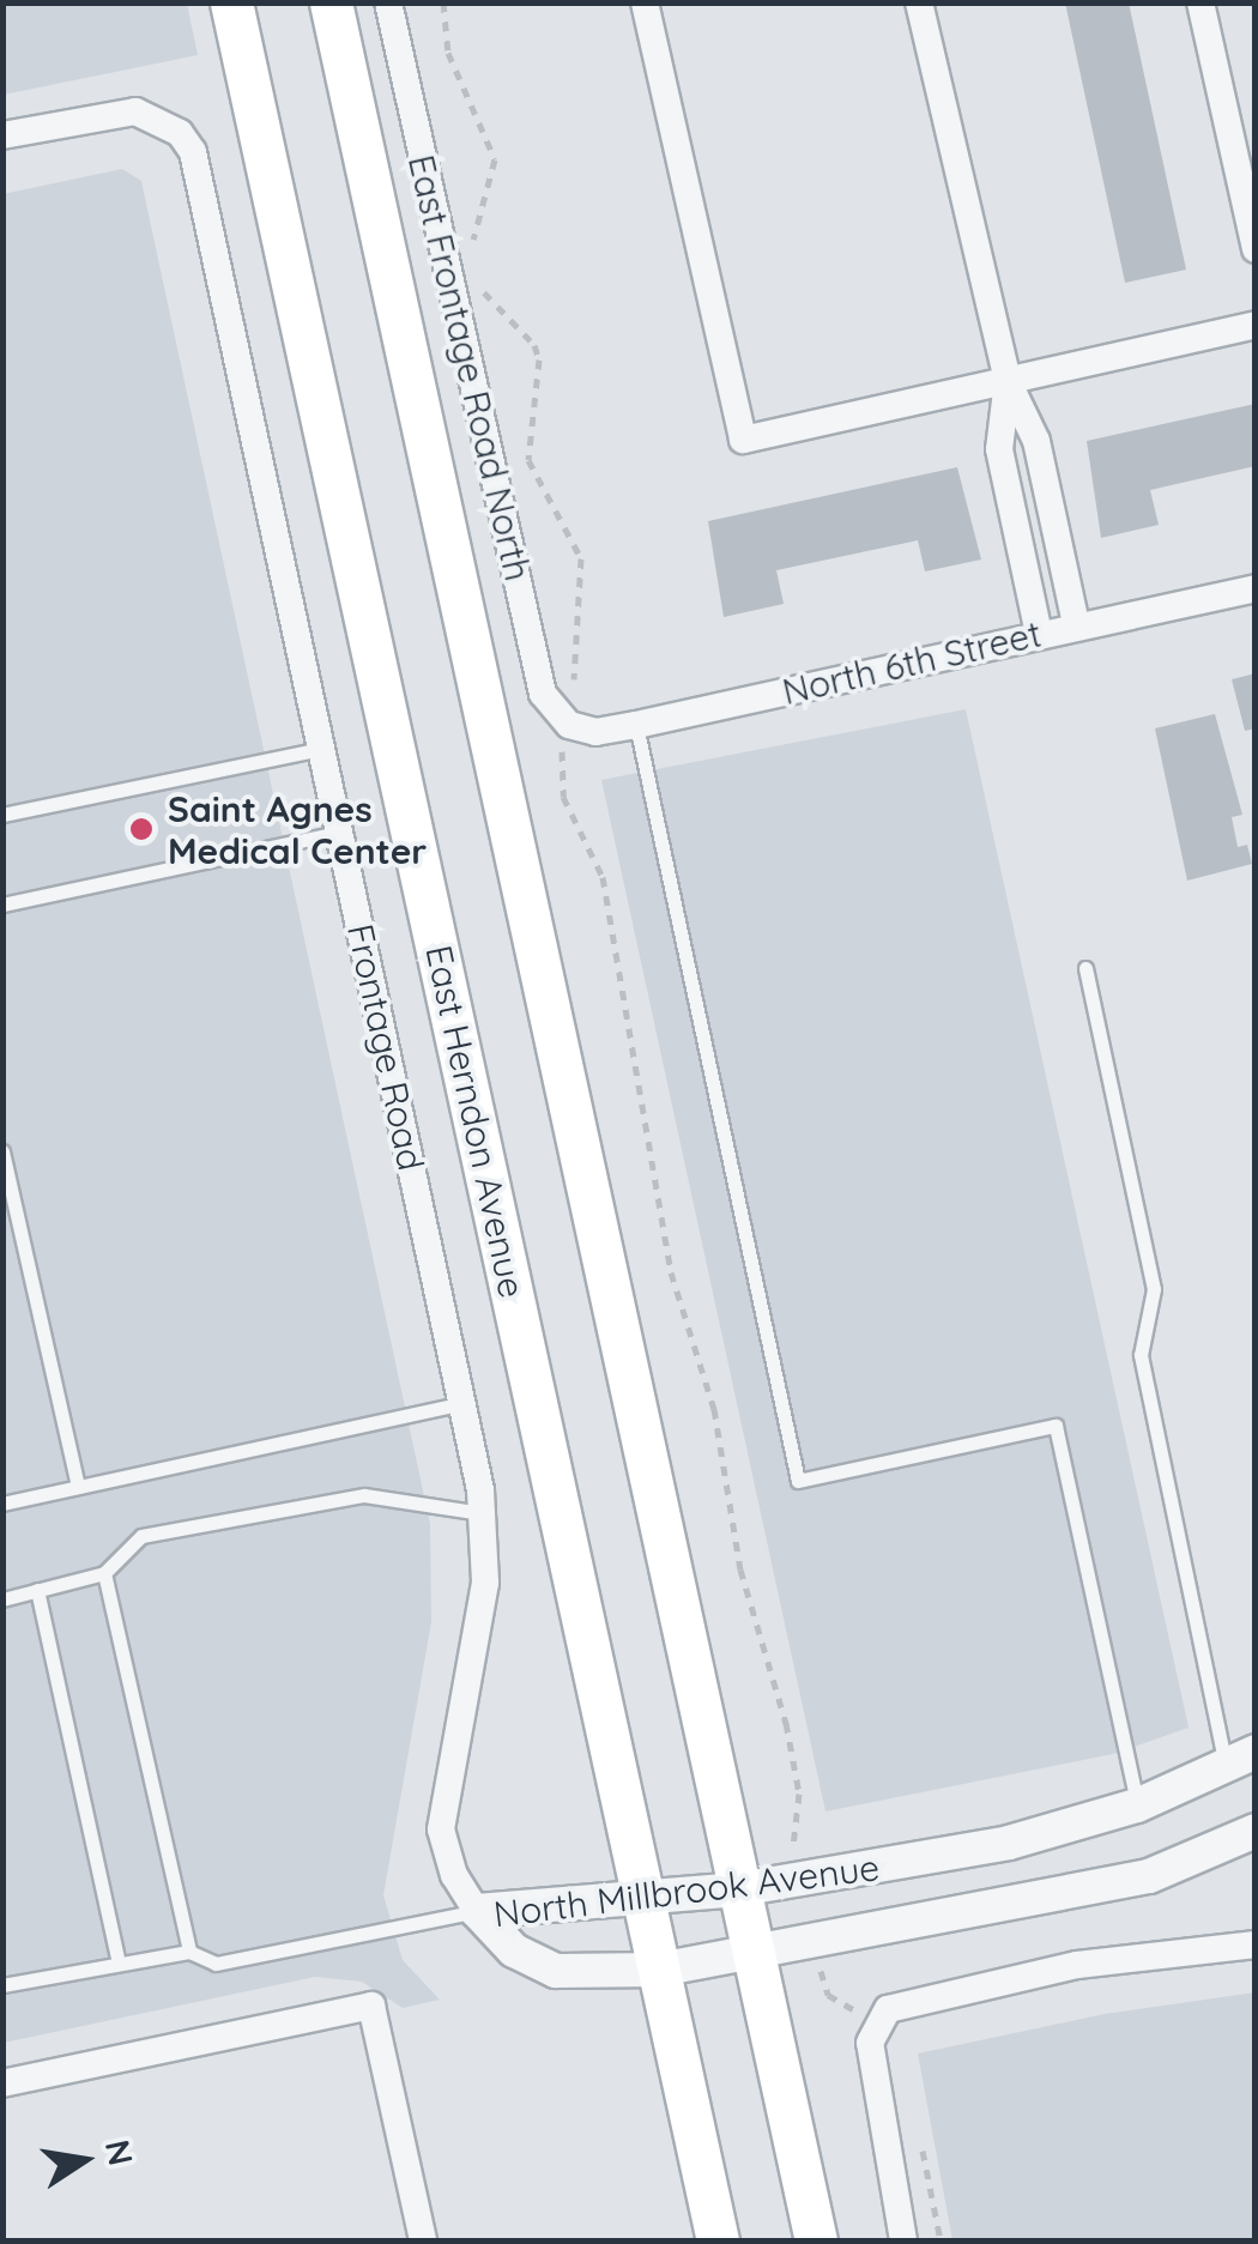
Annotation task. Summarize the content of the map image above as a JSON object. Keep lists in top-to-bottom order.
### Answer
{
  "streets": {
    "main road": ["East Herndon Avenue"],
    "street": [
      "East Frontage Road North",
      "North 6th Street",
      "Frontage Road",
      "North Millbrook Avenue"
    ]
  },
  "crossings": [
    ["East Frontage Road North", "North 6th Street"],
    ["Frontage Road", "North Millbrook Avenue"],
    ["East Herndon Avenue", "North Millbrook Avenue"]
  ],
  "places": ["Saint Agnes Medical Center"],
  "north": "right"
}
